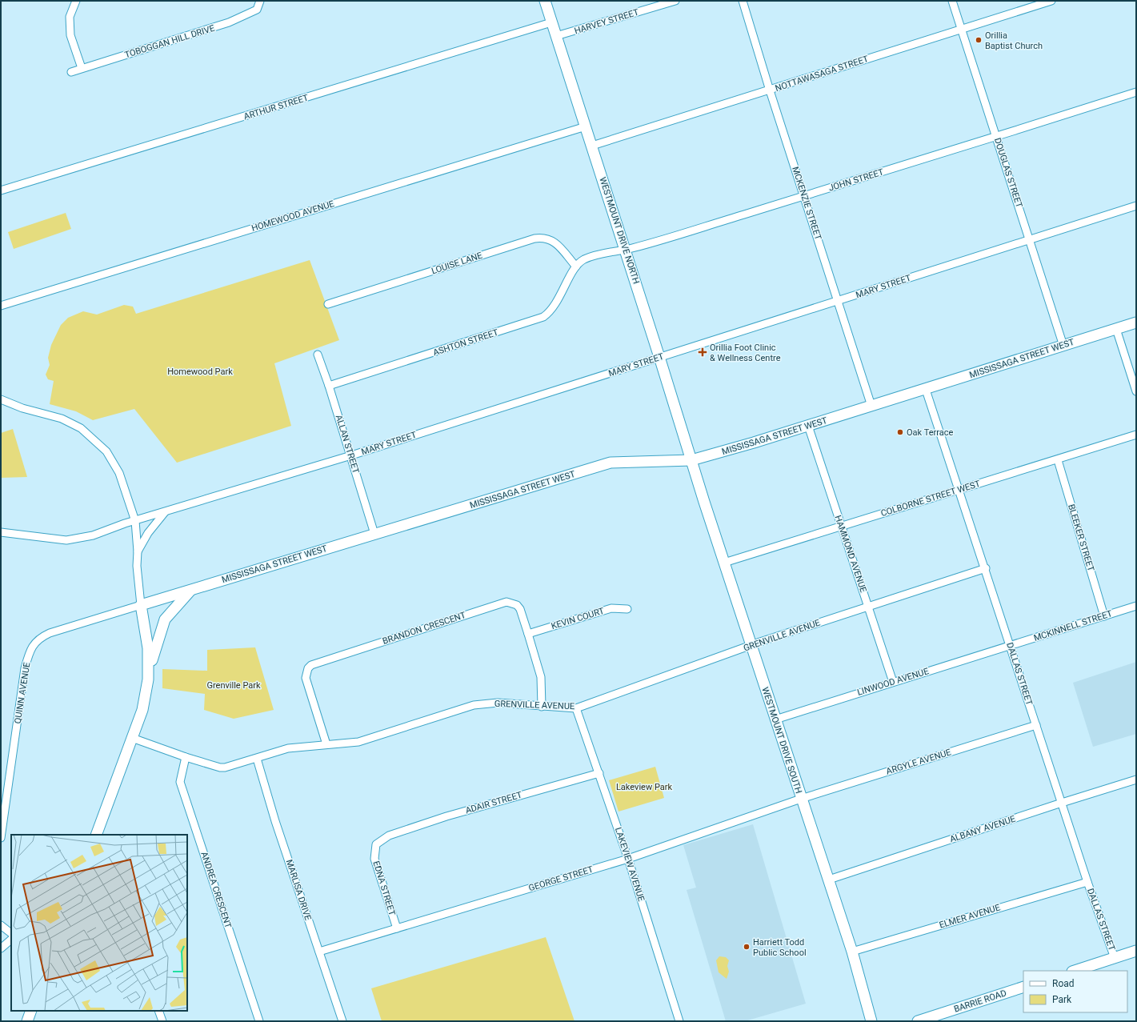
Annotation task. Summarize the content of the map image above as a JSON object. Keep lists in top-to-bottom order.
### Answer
{
  "streets": {
    "street": [
      "HARVEY STREET",
      "TOBOGGAN HILL DRIVE",
      "NOTTAWASAGA STREET",
      "ARTHUR STREET",
      "DOUGLAS STREET",
      "JOHN STREET",
      "MCKENZIE STREET",
      "HOMEWOOD AVENUE",
      "WESTMOUNT DRIVE NORTH",
      "LOUISE LANE",
      "MARY STREET",
      "ASHTON STREET",
      "MISSISSAGA STREET WEST",
      "ALLAN STREET",
      "COLBORNE STREET WEST",
      "BLEEKER STREET",
      "HAMMOND AVENUE",
      "KEVIN COURT",
      "MCKINNELL STREET",
      "BRANDON CRESCENT",
      "GRENVILLE AVENUE",
      "DALLAS STREET",
      "LINWOOD AVENUE",
      "QUINN AVENUE",
      "WESTMOUNT DRIVE SOUTH",
      "ARGYLE AVENUE",
      "ADAIR STREET",
      "ALBANY AVENUE",
      "LAKEVIEW AVENUE",
      "GEORGE STREET",
      "EDNA STREET",
      "ANDREA CRESCENT",
      "MARLISA DRIVE",
      "ELMER AVENUE",
      "BARRIE ROAD"
    ]
  },
  "crossings": [
    ["HARVEY STREET", "WESTMOUNT DRIVE NORTH"],
    ["NOTTAWASAGA STREET", "DOUGLAS STREET"],
    ["NOTTAWASAGA STREET", "MCKENZIE STREET"],
    ["NOTTAWASAGA STREET", "WESTMOUNT DRIVE NORTH"],
    ["ARTHUR STREET", "WESTMOUNT DRIVE NORTH"],
    ["DOUGLAS STREET", "JOHN STREET"],
    ["DOUGLAS STREET", "MARY STREET"],
    ["DOUGLAS STREET", "MISSISSAGA STREET WEST"],
    ["JOHN STREET", "MCKENZIE STREET"],
    ["JOHN STREET", "WESTMOUNT DRIVE NORTH"],
    ["JOHN STREET", "LOUISE LANE"],
    ["JOHN STREET", "ASHTON STREET"],
    ["MCKENZIE STREET", "MARY STREET"],
    ["MCKENZIE STREET", "MISSISSAGA STREET WEST"],
    ["HOMEWOOD AVENUE", "WESTMOUNT DRIVE NORTH"],
    ["WESTMOUNT DRIVE NORTH", "MARY STREET"],
    ["WESTMOUNT DRIVE NORTH", "MISSISSAGA STREET WEST"],
    ["WESTMOUNT DRIVE NORTH", "WESTMOUNT DRIVE SOUTH"],
    ["LOUISE LANE", "ASHTON STREET"],
    ["MARY STREET", "ALLAN STREET"],
    ["ASHTON STREET", "ALLAN STREET"],
    ["MISSISSAGA STREET WEST", "ALLAN STREET"],
    ["MISSISSAGA STREET WEST", "HAMMOND AVENUE"],
    ["MISSISSAGA STREET WEST", "DALLAS STREET"],
    ["MISSISSAGA STREET WEST", "QUINN AVENUE"],
    ["MISSISSAGA STREET WEST", "WESTMOUNT DRIVE SOUTH"],
    ["COLBORNE STREET WEST", "BLEEKER STREET"],
    ["COLBORNE STREET WEST", "HAMMOND AVENUE"],
    ["COLBORNE STREET WEST", "DALLAS STREET"],
    ["COLBORNE STREET WEST", "WESTMOUNT DRIVE SOUTH"],
    ["BLEEKER STREET", "MCKINNELL STREET"],
    ["HAMMOND AVENUE", "GRENVILLE AVENUE"],
    ["HAMMOND AVENUE", "LINWOOD AVENUE"],
    ["KEVIN COURT", "BRANDON CRESCENT"],
    ["MCKINNELL STREET", "DALLAS STREET"],
    ["MCKINNELL STREET", "LINWOOD AVENUE"],
    ["BRANDON CRESCENT", "GRENVILLE AVENUE"],
    ["GRENVILLE AVENUE", "DALLAS STREET"],
    ["GRENVILLE AVENUE", "WESTMOUNT DRIVE SOUTH"],
    ["GRENVILLE AVENUE", "LAKEVIEW AVENUE"],
    ["GRENVILLE AVENUE", "ANDREA CRESCENT"],
    ["GRENVILLE AVENUE", "MARLISA DRIVE"],
    ["DALLAS STREET", "LINWOOD AVENUE"],
    ["DALLAS STREET", "ARGYLE AVENUE"],
    ["DALLAS STREET", "ALBANY AVENUE"],
    ["DALLAS STREET", "ELMER AVENUE"],
    ["LINWOOD AVENUE", "WESTMOUNT DRIVE SOUTH"],
    ["WESTMOUNT DRIVE SOUTH", "ARGYLE AVENUE"],
    ["WESTMOUNT DRIVE SOUTH", "ALBANY AVENUE"],
    ["WESTMOUNT DRIVE SOUTH", "GEORGE STREET"],
    ["WESTMOUNT DRIVE SOUTH", "ELMER AVENUE"],
    ["ARGYLE AVENUE", "GEORGE STREET"],
    ["ADAIR STREET", "LAKEVIEW AVENUE"],
    ["ADAIR STREET", "EDNA STREET"],
    ["LAKEVIEW AVENUE", "GEORGE STREET"],
    ["GEORGE STREET", "EDNA STREET"],
    ["GEORGE STREET", "MARLISA DRIVE"]
  ],
  "parks": ["Homewood Park", "Grenville Park", "Lakeview Park"],
  "places": {
    "other": ["Orillia Baptist Church", "Oak Terrace", "Harriett Todd Public School"],
    "health": ["Orillia Foot Clinic & Wellness Centre"]
  },
  "legend": ["Road", "Park"]
}
